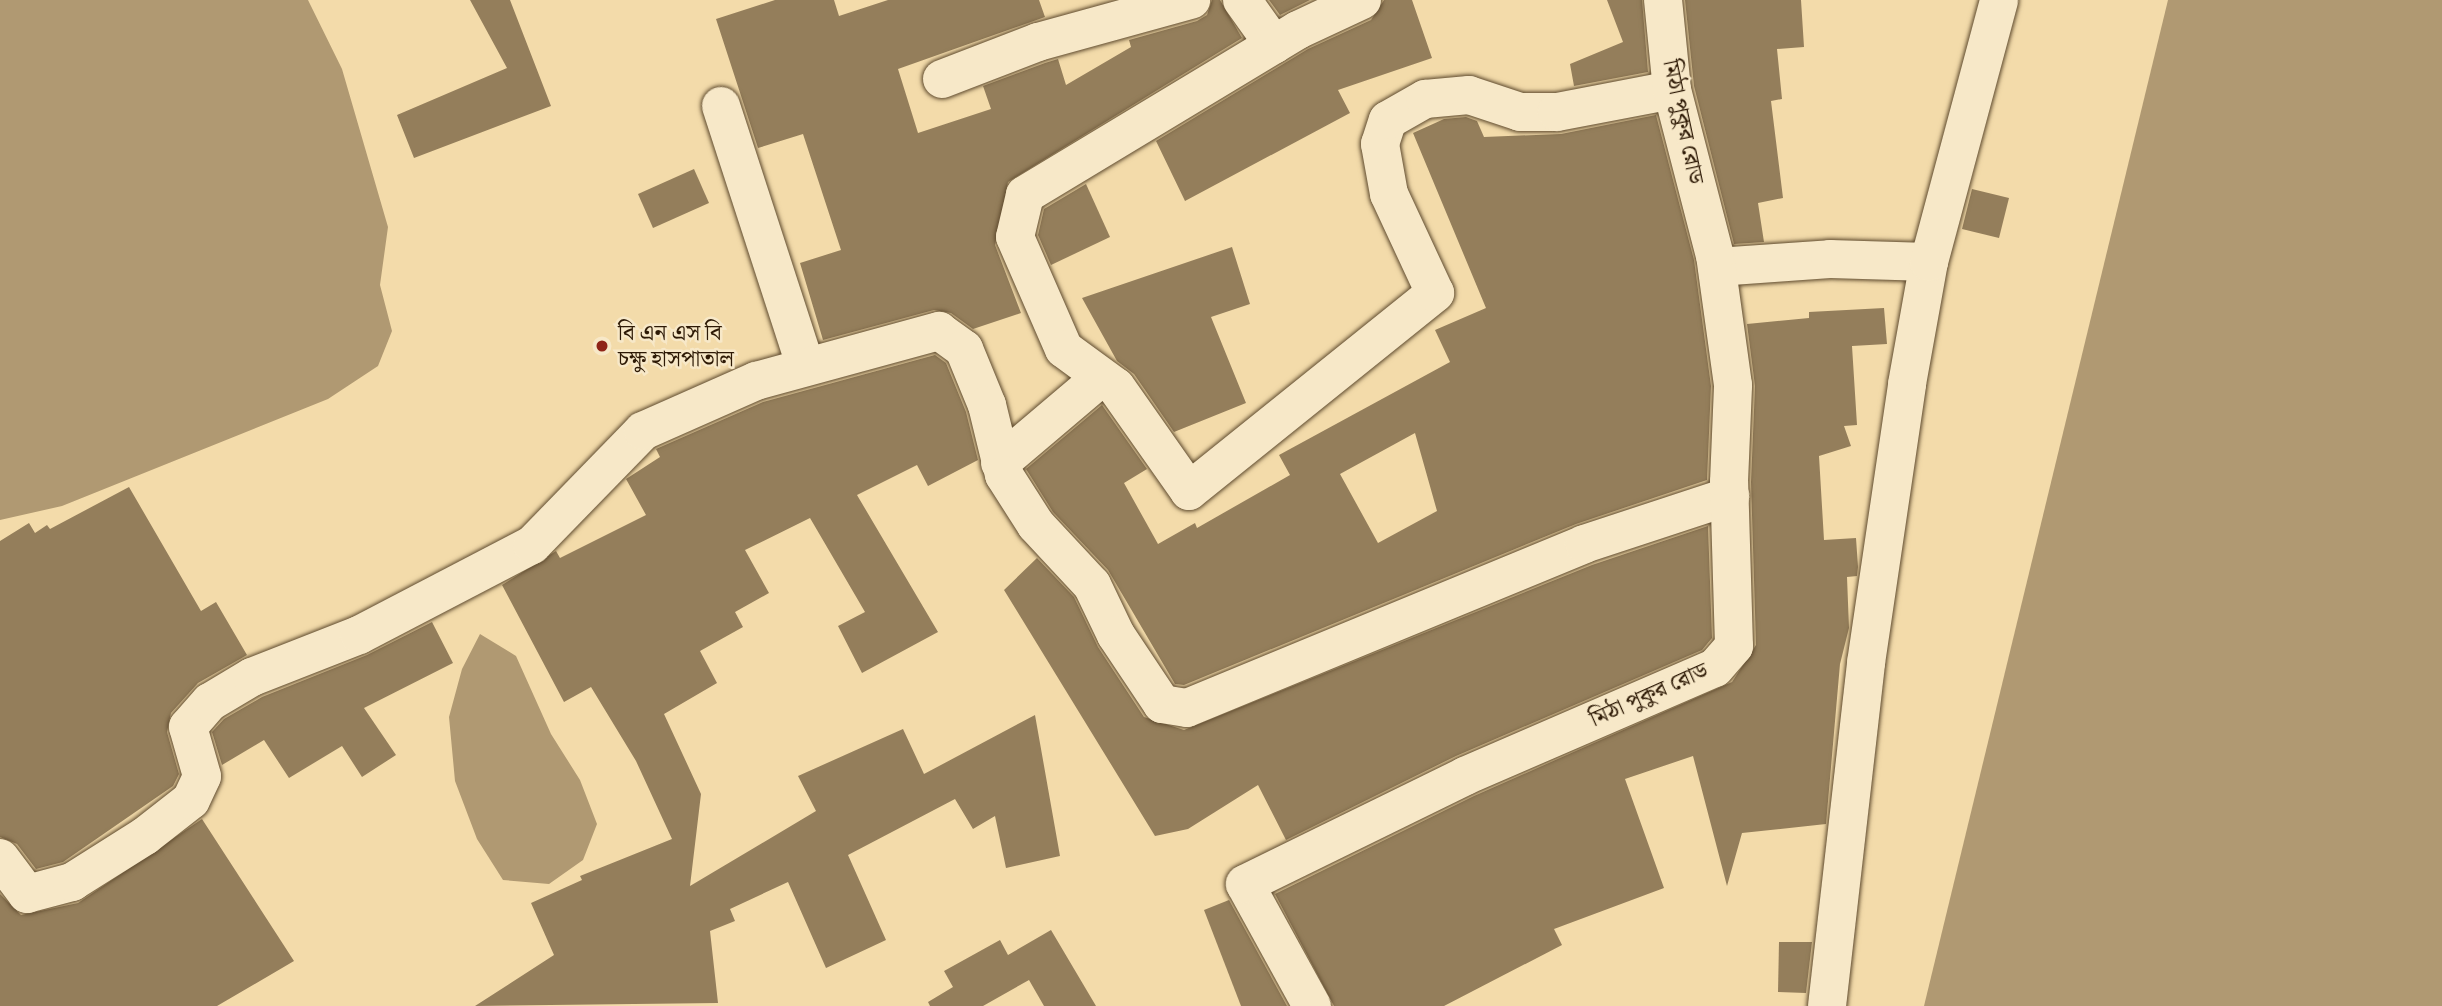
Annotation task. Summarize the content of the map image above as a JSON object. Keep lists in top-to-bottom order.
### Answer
{
  "streets": {
    "street": ["মিঠা পুকুর রোড"]
  },
  "places": ["বি এন এস বি চক্ষু হাসপাতাল"]
}
